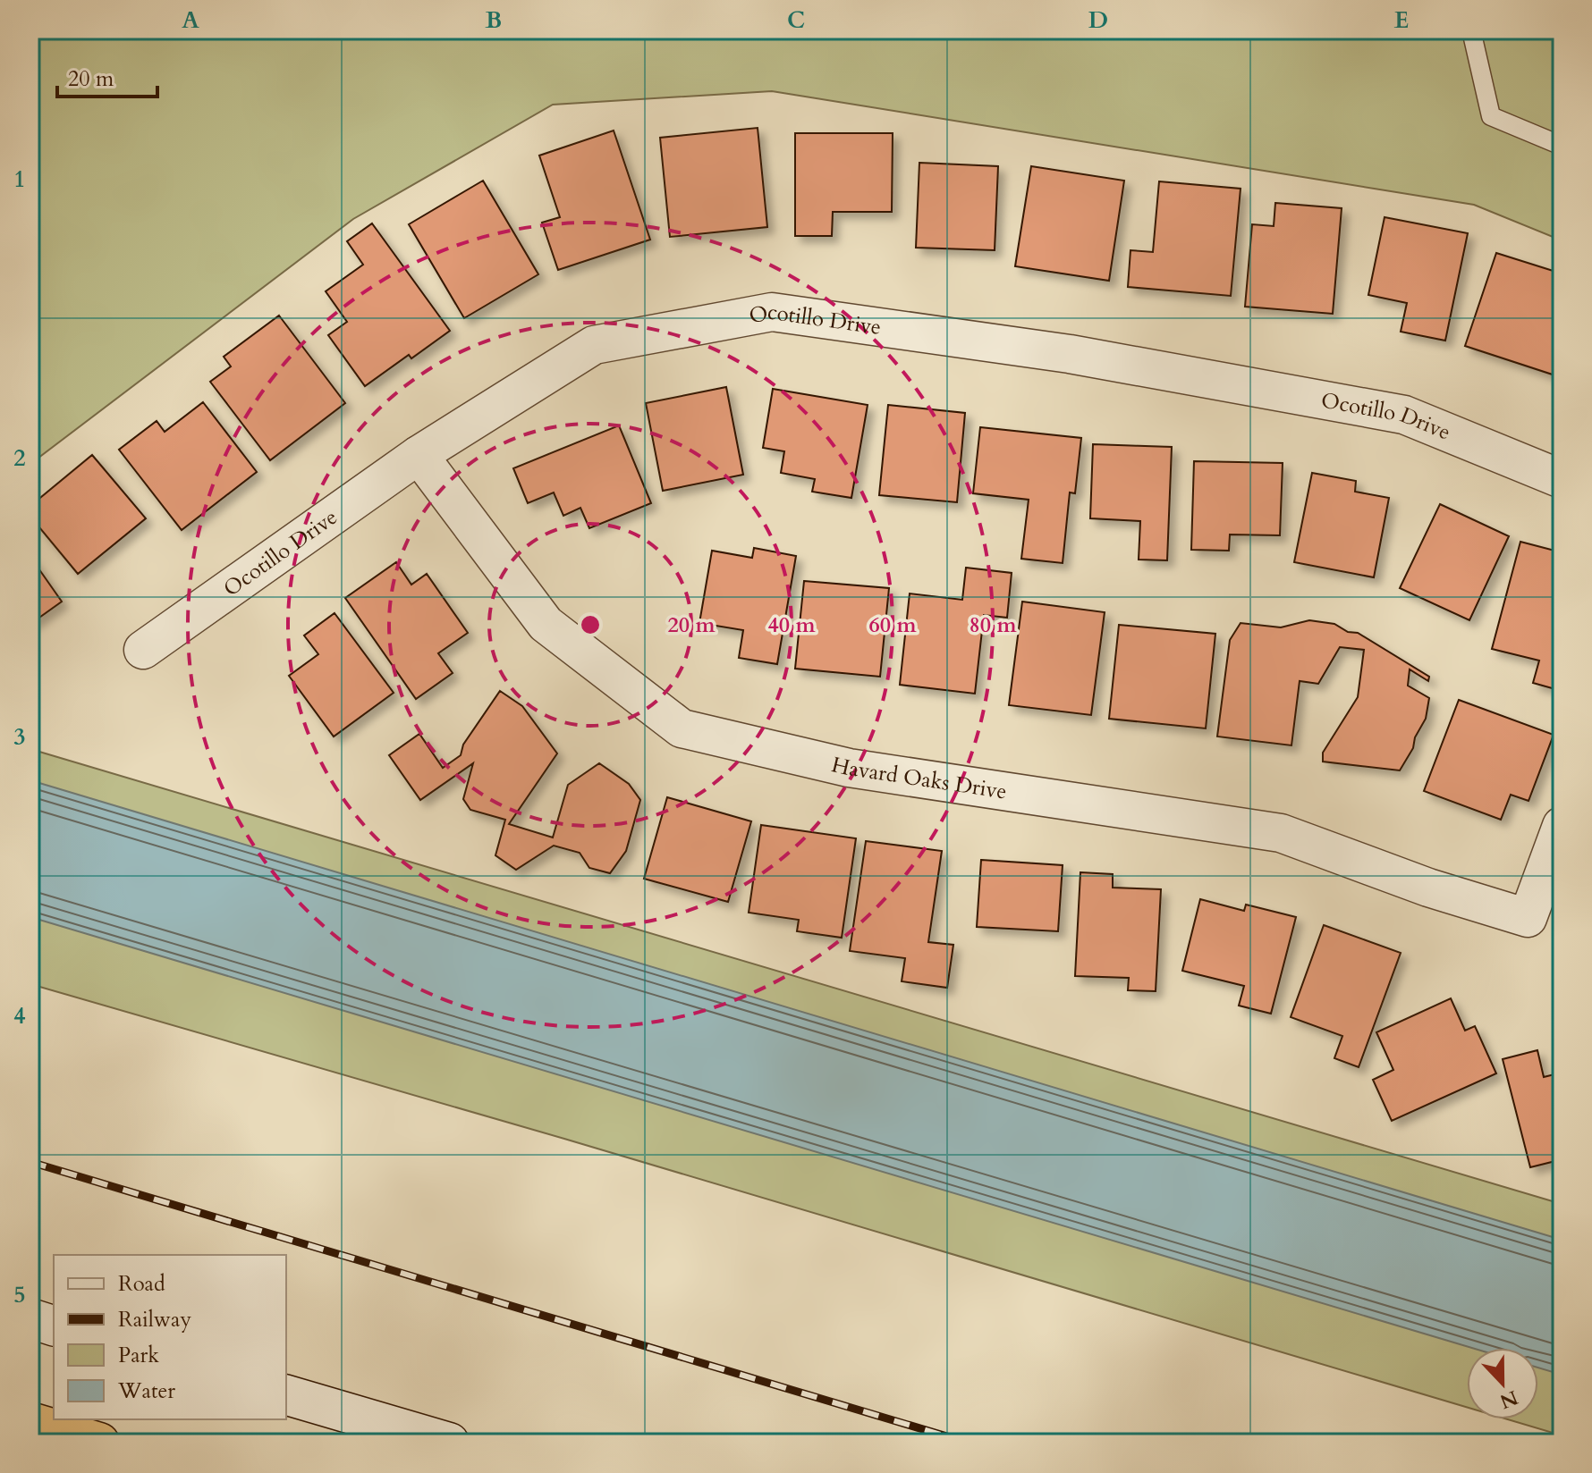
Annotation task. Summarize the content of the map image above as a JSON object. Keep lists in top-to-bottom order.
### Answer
{
  "streets": {
    "street": ["Ocotillo Drive", "Havard Oaks Drive"]
  },
  "crossings": [
    ["Ocotillo Drive", "Havard Oaks Drive"]
  ],
  "legend": [
    "Road",
    "Railway",
    "Park",
    "Water"
  ],
  "scale_bar": "20 m",
  "north": "bottom",
  "grid": {
    "columns": [
      "A",
      "B",
      "C",
      "D",
      "E"
    ],
    "rows": [
      "1",
      "2",
      "3",
      "4",
      "5"
    ]
  },
  "rings": [
    "20 m",
    "40 m",
    "60 m",
    "80 m"
  ]
}
